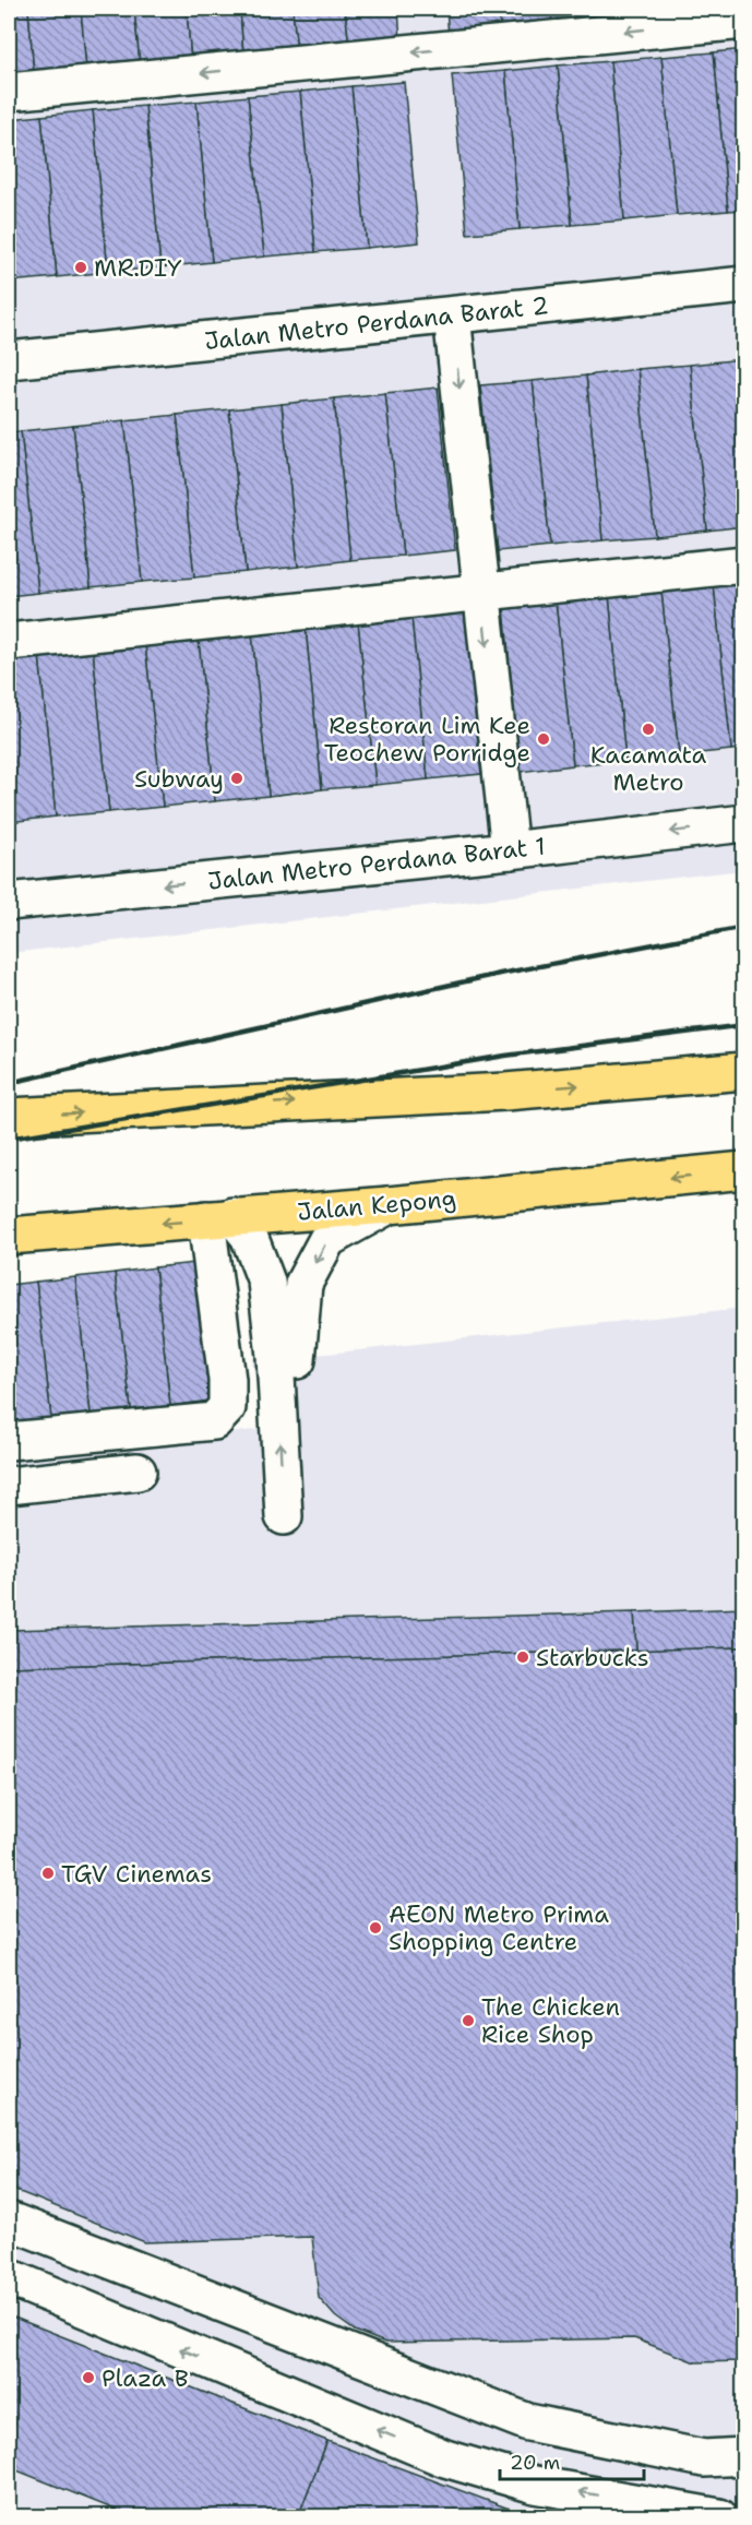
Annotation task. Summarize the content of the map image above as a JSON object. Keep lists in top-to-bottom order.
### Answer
{
  "streets": {
    "main road": ["Jalan Kepong"],
    "street": ["Jalan Metro Perdana Barat 2", "Jalan Metro Perdana Barat 1"]
  },
  "places": [
    "MR.DIY",
    "Kacamata Metro",
    "Restoran Lim Kee Teochew Porridge",
    "Subway",
    "Starbucks",
    "TGV Cinemas",
    "AEON Metro Prima Shopping Centre",
    "The Chicken Rice Shop",
    "Plaza B"
  ],
  "scale_bar": "20 m"
}
